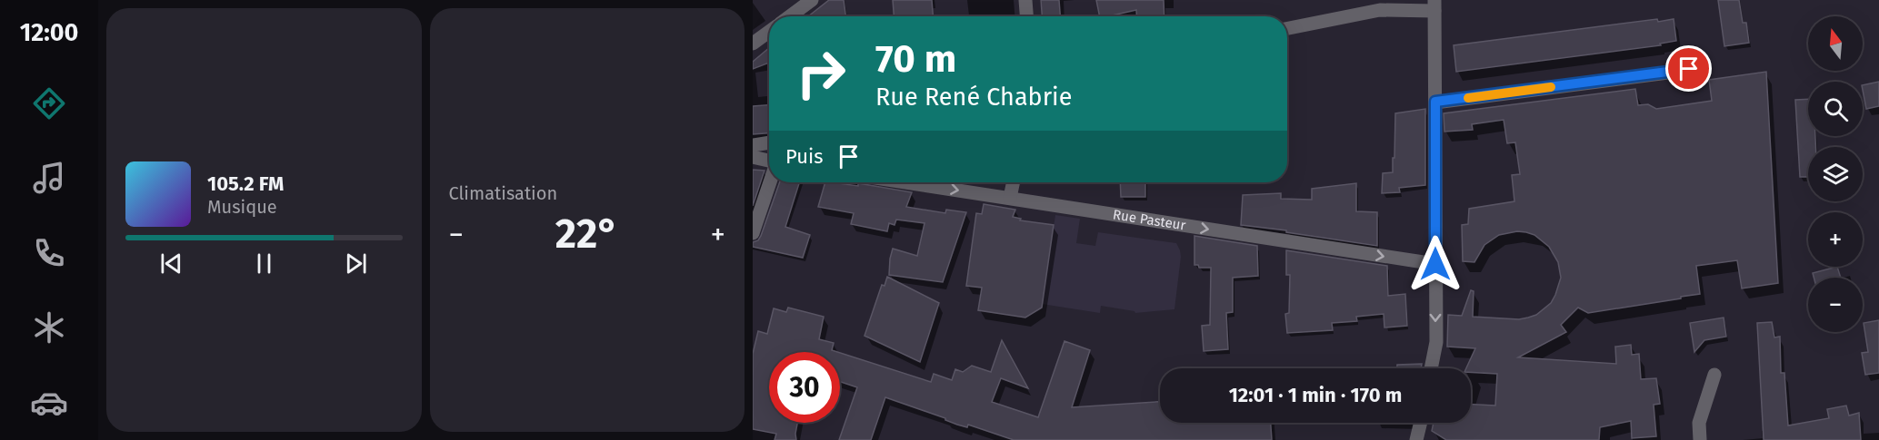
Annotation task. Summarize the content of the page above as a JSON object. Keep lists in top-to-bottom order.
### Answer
{
  "streets": {
    "street": ["Rue Pasteur"]
  },
  "one_way": ["Rue Pasteur"],
  "north": "top",
  "page": {
    "tabs": "12:00",
    "tile": "Climatisation",
    "map_buttons": ["+", "−"],
    "turn": ["70 m", "Rue René Chabrie"],
    "then": "Puis",
    "song": ["105.2 FM", "Musique"],
    "heat": ["−", "22°", "+"],
    "limit": "30",
    "trip": "12:01 · 1 min · 170 m"
  }
}
